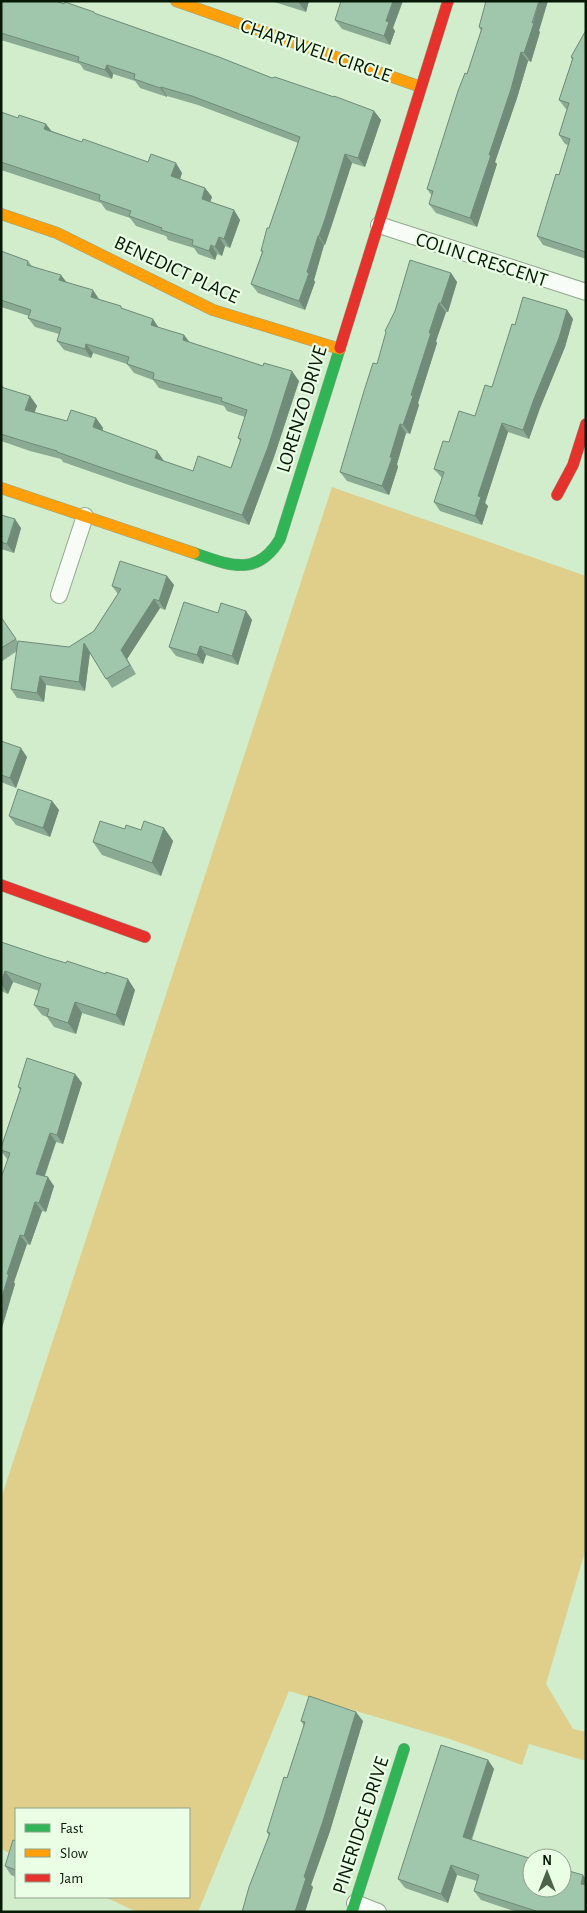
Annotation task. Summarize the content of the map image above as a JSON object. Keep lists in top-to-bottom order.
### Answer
{
  "streets": {
    "street": [
      "CHARTWELL CIRCLE",
      "COLIN CRESCENT",
      "BENEDICT PLACE",
      "LORENZO DRIVE",
      "PINERIDGE DRIVE"
    ]
  },
  "crossings": [
    ["CHARTWELL CIRCLE", "LORENZO DRIVE"],
    ["COLIN CRESCENT", "LORENZO DRIVE"],
    ["BENEDICT PLACE", "LORENZO DRIVE"]
  ],
  "legend": ["Fast", "Slow", "Jam"],
  "north": "top"
}
